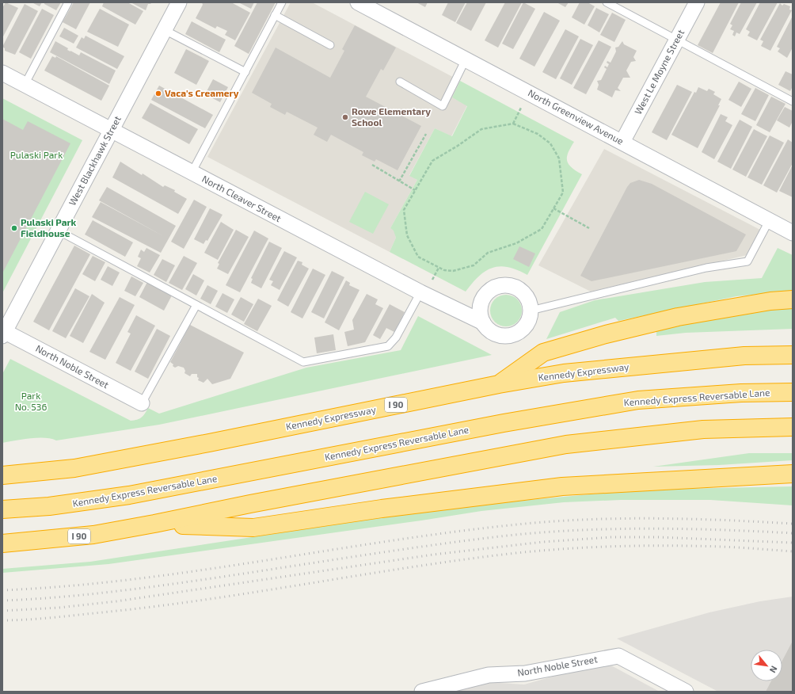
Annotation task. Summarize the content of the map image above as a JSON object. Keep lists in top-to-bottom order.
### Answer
{
  "streets": {
    "highway": ["Kennedy Expressway", "Kennedy Express Reversable Lane", "I 90"],
    "street": [
      "West Le Moyne Street",
      "North Greenview Avenue",
      "West Blackhawk Street",
      "North Cleaver Street",
      "North Noble Street"
    ]
  },
  "crossings": [
    ["West Le Moyne Street", "North Greenview Avenue"],
    ["West Blackhawk Street", "North Cleaver Street"],
    ["West Blackhawk Street", "North Noble Street"]
  ],
  "parks": ["Pulaski Park", "Park No. 536"],
  "places": ["Vaca's Creamery", "Rowe Elementary School", "Pulaski Park Fieldhouse"],
  "north": "bottom right"
}
